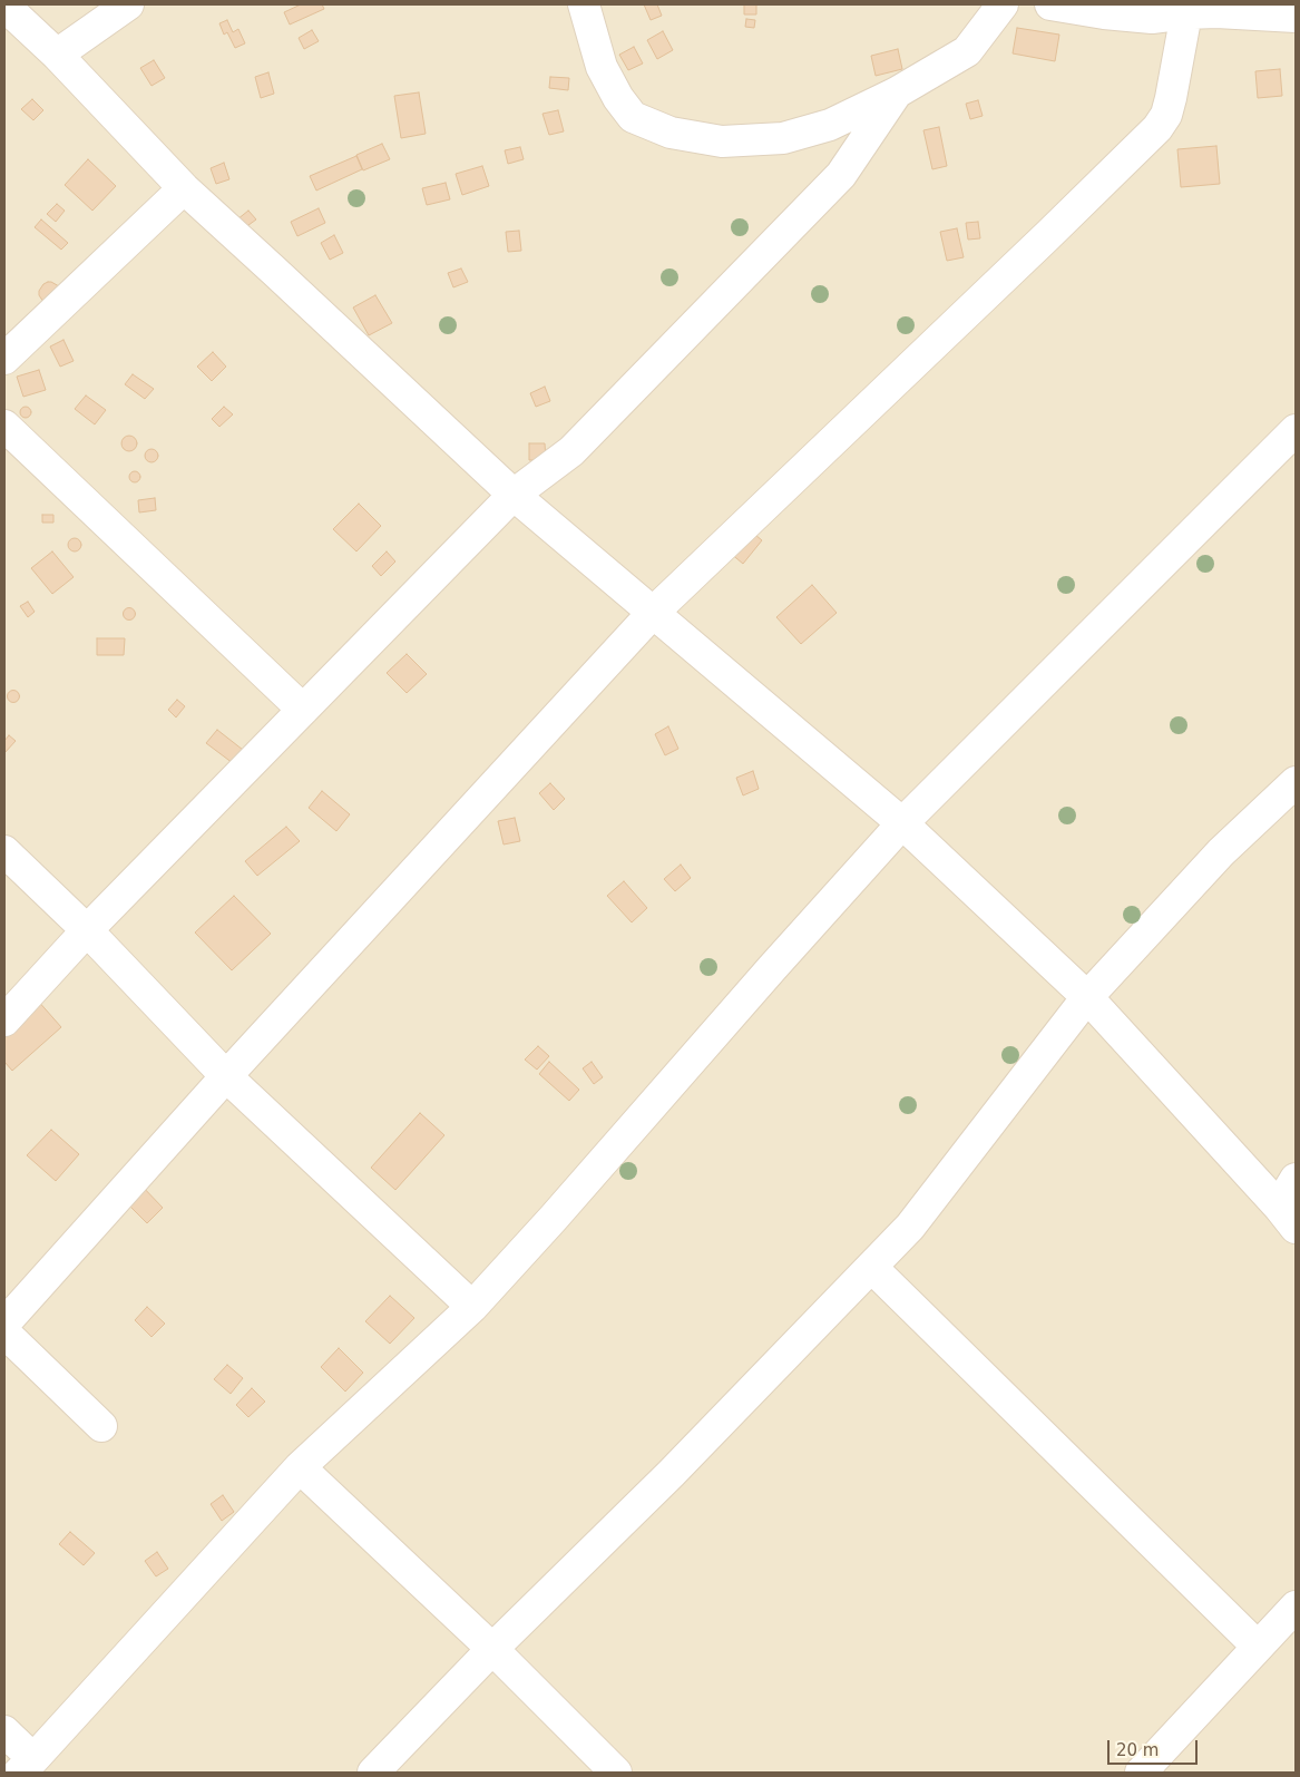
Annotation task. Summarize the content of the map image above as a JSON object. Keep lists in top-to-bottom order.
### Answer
{
  "scale_bar": "20 m"
}
